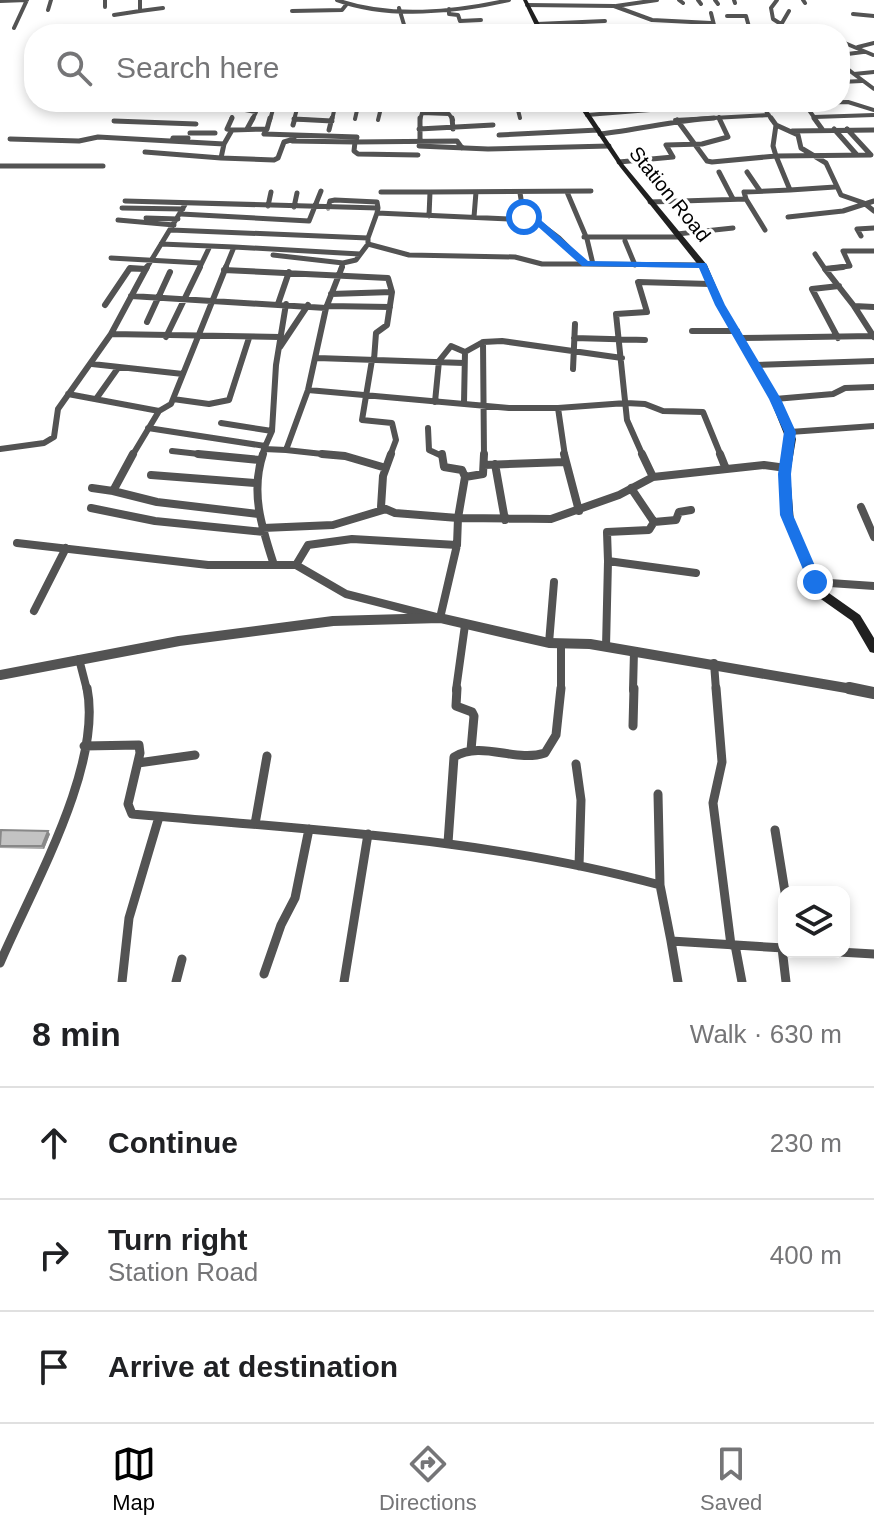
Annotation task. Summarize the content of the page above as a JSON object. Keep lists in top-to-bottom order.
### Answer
{
  "streets": {
    "main road": ["Station Road"]
  },
  "page": {
    "search": "Search here",
    "heading": ["8 min", "Walk · 630 m"],
    "list": [
      ["Continue", "230 m"],
      ["Turn right", "Station Road", "400 m"],
      "Arrive at destination"
    ],
    "nav": ["Map", "Directions", "Saved"]
  }
}
